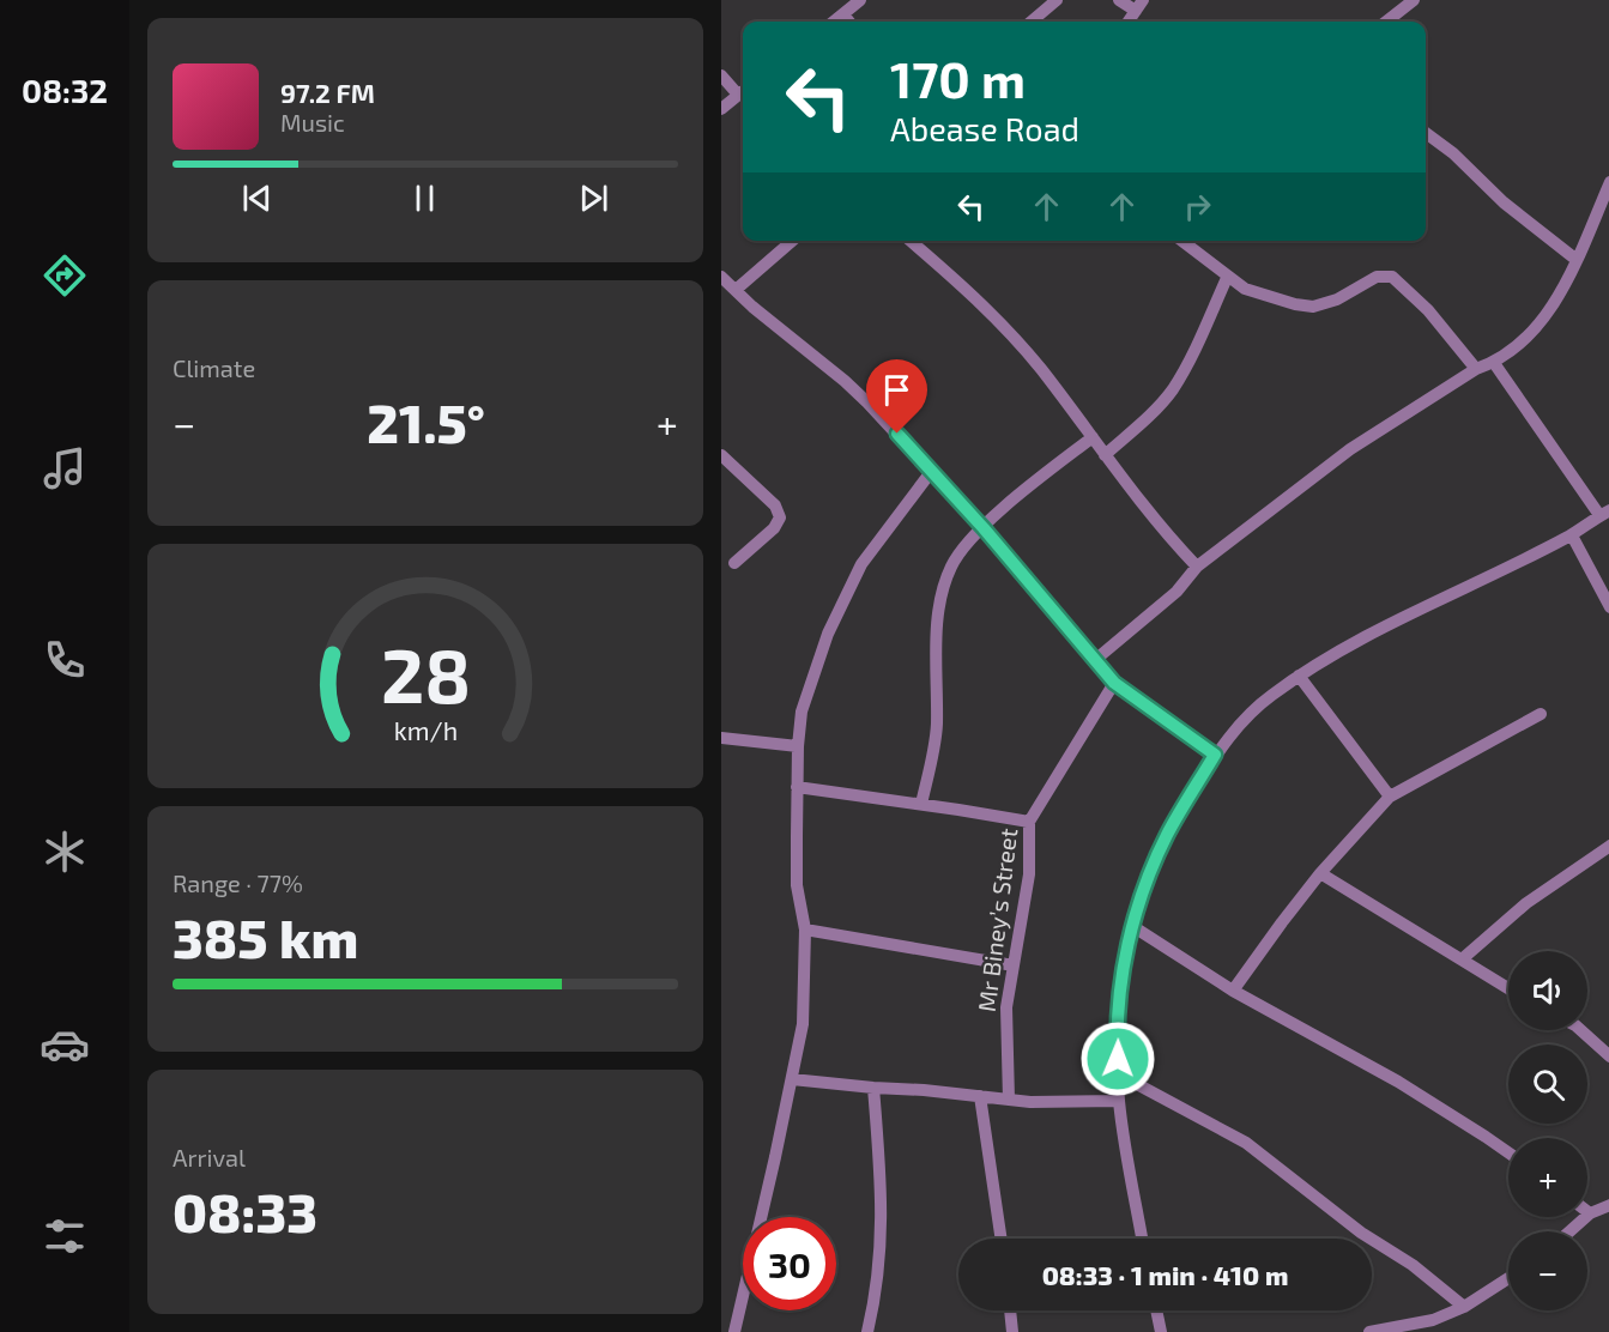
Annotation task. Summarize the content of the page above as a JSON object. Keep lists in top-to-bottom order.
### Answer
{
  "streets": {
    "street": ["Mr Biney’s Street"]
  },
  "page": {
    "tabs": "08:32",
    "turn": ["170 m", "Abease Road"],
    "song": ["97.2 FM", "Music"],
    "tile": [
      "Climate",
      ["Range · 77%", "385 km"],
      ["Arrival", "08:33"]
    ],
    "heat": ["−", "21.5°", "+"],
    "map_buttons": ["+", "−"],
    "limit": "30",
    "trip": "08:33 · 1 min · 410 m",
    "gauge": ["28", "km/h"]
  }
}
